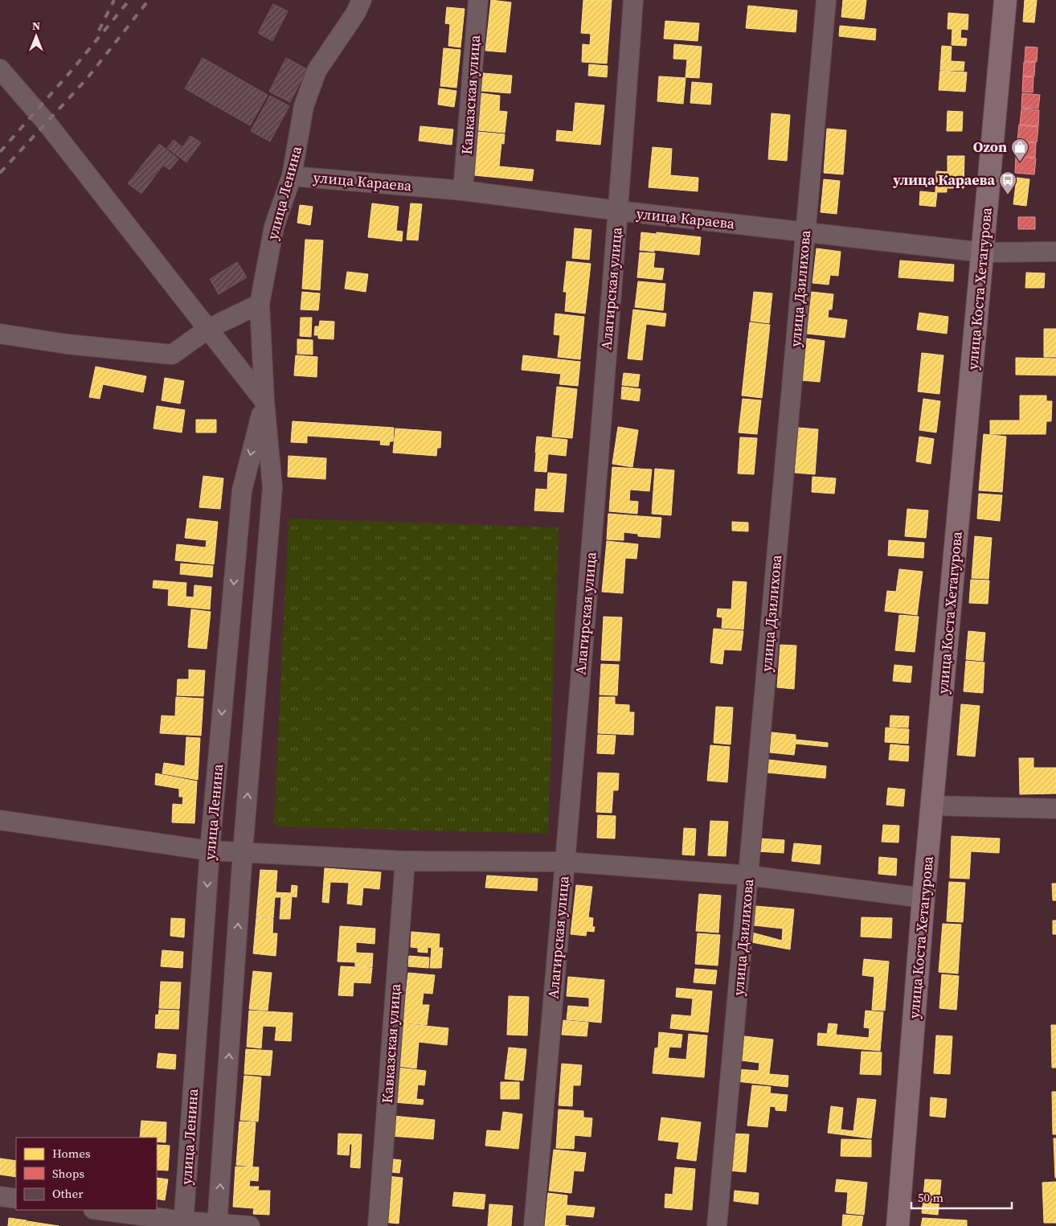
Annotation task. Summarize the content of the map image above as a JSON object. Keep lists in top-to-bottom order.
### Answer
{
  "streets": {
    "main road": ["улица Коста Хетагурова"],
    "street": [
      "Кавказская улица",
      "улица Караева",
      "улица Ленина",
      "Алагирская улица",
      "улица Дзилихова"
    ]
  },
  "crossings": [
    ["Кавказская улица", "улица Караева"],
    ["улица Караева", "улица Ленина"],
    ["улица Караева", "Алагирская улица"],
    ["улица Караева", "улица Дзилихова"],
    ["улица Караева", "улица Коста Хетагурова"]
  ],
  "places": {
    "shop": ["Ozon"],
    "bus stop": ["улица Караева"]
  },
  "legend": ["Homes", "Shops", "Other"],
  "scale_bar": "50 m",
  "north": "top"
}
